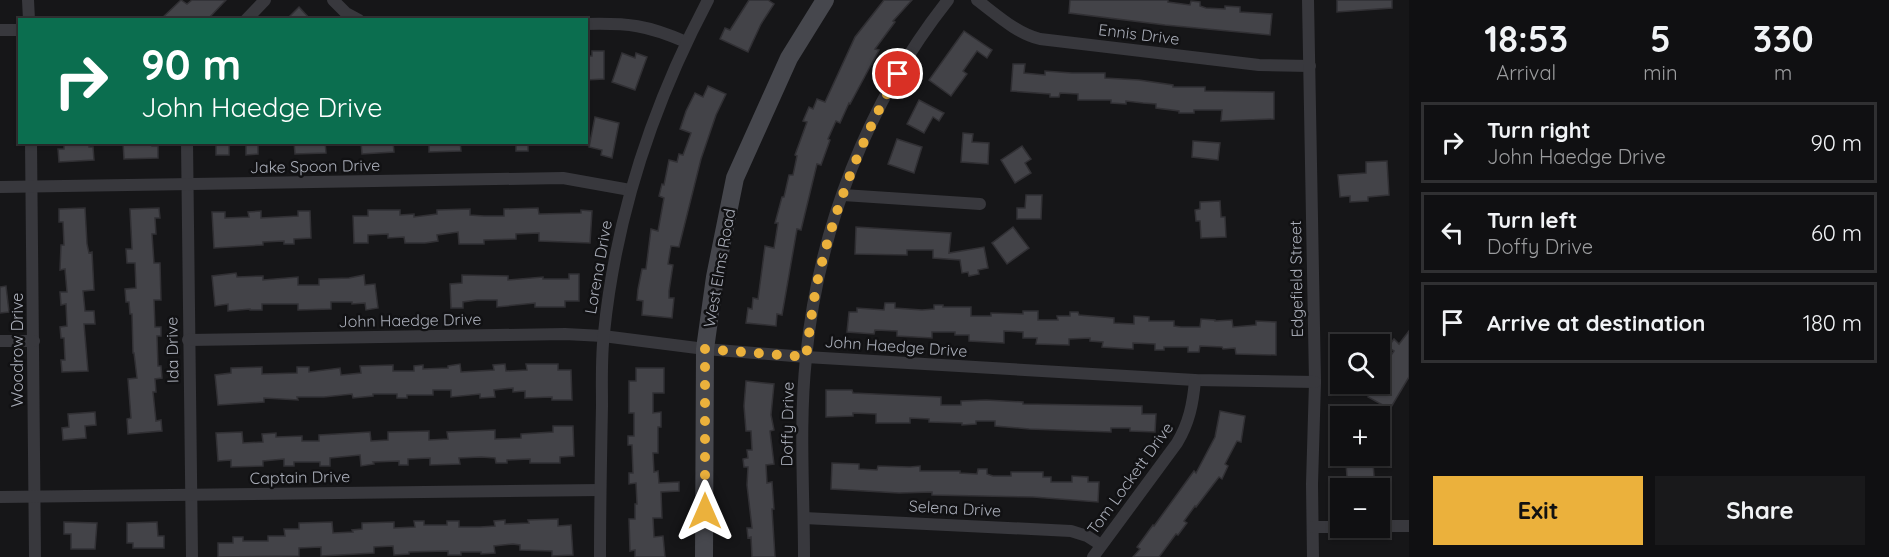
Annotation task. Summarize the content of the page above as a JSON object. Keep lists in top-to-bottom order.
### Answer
{
  "streets": {
    "main road": ["West Elms Road"],
    "street": [
      "Ennis Drive",
      "Jake Spoon Drive",
      "Lorena Drive",
      "Edgefield Street",
      "John Haedge Drive",
      "Woodrow Drive",
      "Ida Drive",
      "Doffy Drive",
      "Captain Drive",
      "Tom Lockett Drive",
      "Selena Drive"
    ]
  },
  "crossings": [
    ["Ennis Drive", "Edgefield Street"],
    ["Jake Spoon Drive", "Lorena Drive"],
    ["Jake Spoon Drive", "Woodrow Drive"],
    ["Jake Spoon Drive", "Ida Drive"],
    ["Lorena Drive", "John Haedge Drive"],
    ["Lorena Drive", "Captain Drive"],
    ["West Elms Road", "John Haedge Drive"],
    ["Edgefield Street", "John Haedge Drive"],
    ["John Haedge Drive", "Ida Drive"],
    ["John Haedge Drive", "Doffy Drive"],
    ["John Haedge Drive", "Tom Lockett Drive"],
    ["Woodrow Drive", "Captain Drive"],
    ["Ida Drive", "Captain Drive"],
    ["Doffy Drive", "Selena Drive"],
    ["Tom Lockett Drive", "Selena Drive"]
  ],
  "page": {
    "eta": [
      "18:53",
      "Arrival",
      "5",
      "min",
      "330",
      "m"
    ],
    "turn": ["90 m", "John Haedge Drive"],
    "list": [
      {
        "name": "Turn right",
        "note": "John Haedge Drive",
        "value": "90 m"
      },
      {
        "name": "Turn left",
        "note": "Doffy Drive",
        "value": "60 m"
      },
      {
        "name": "Arrive at destination",
        "value": "180 m"
      }
    ],
    "map_buttons": ["+", "−"],
    "buttons": ["Exit", "Share"]
  }
}
